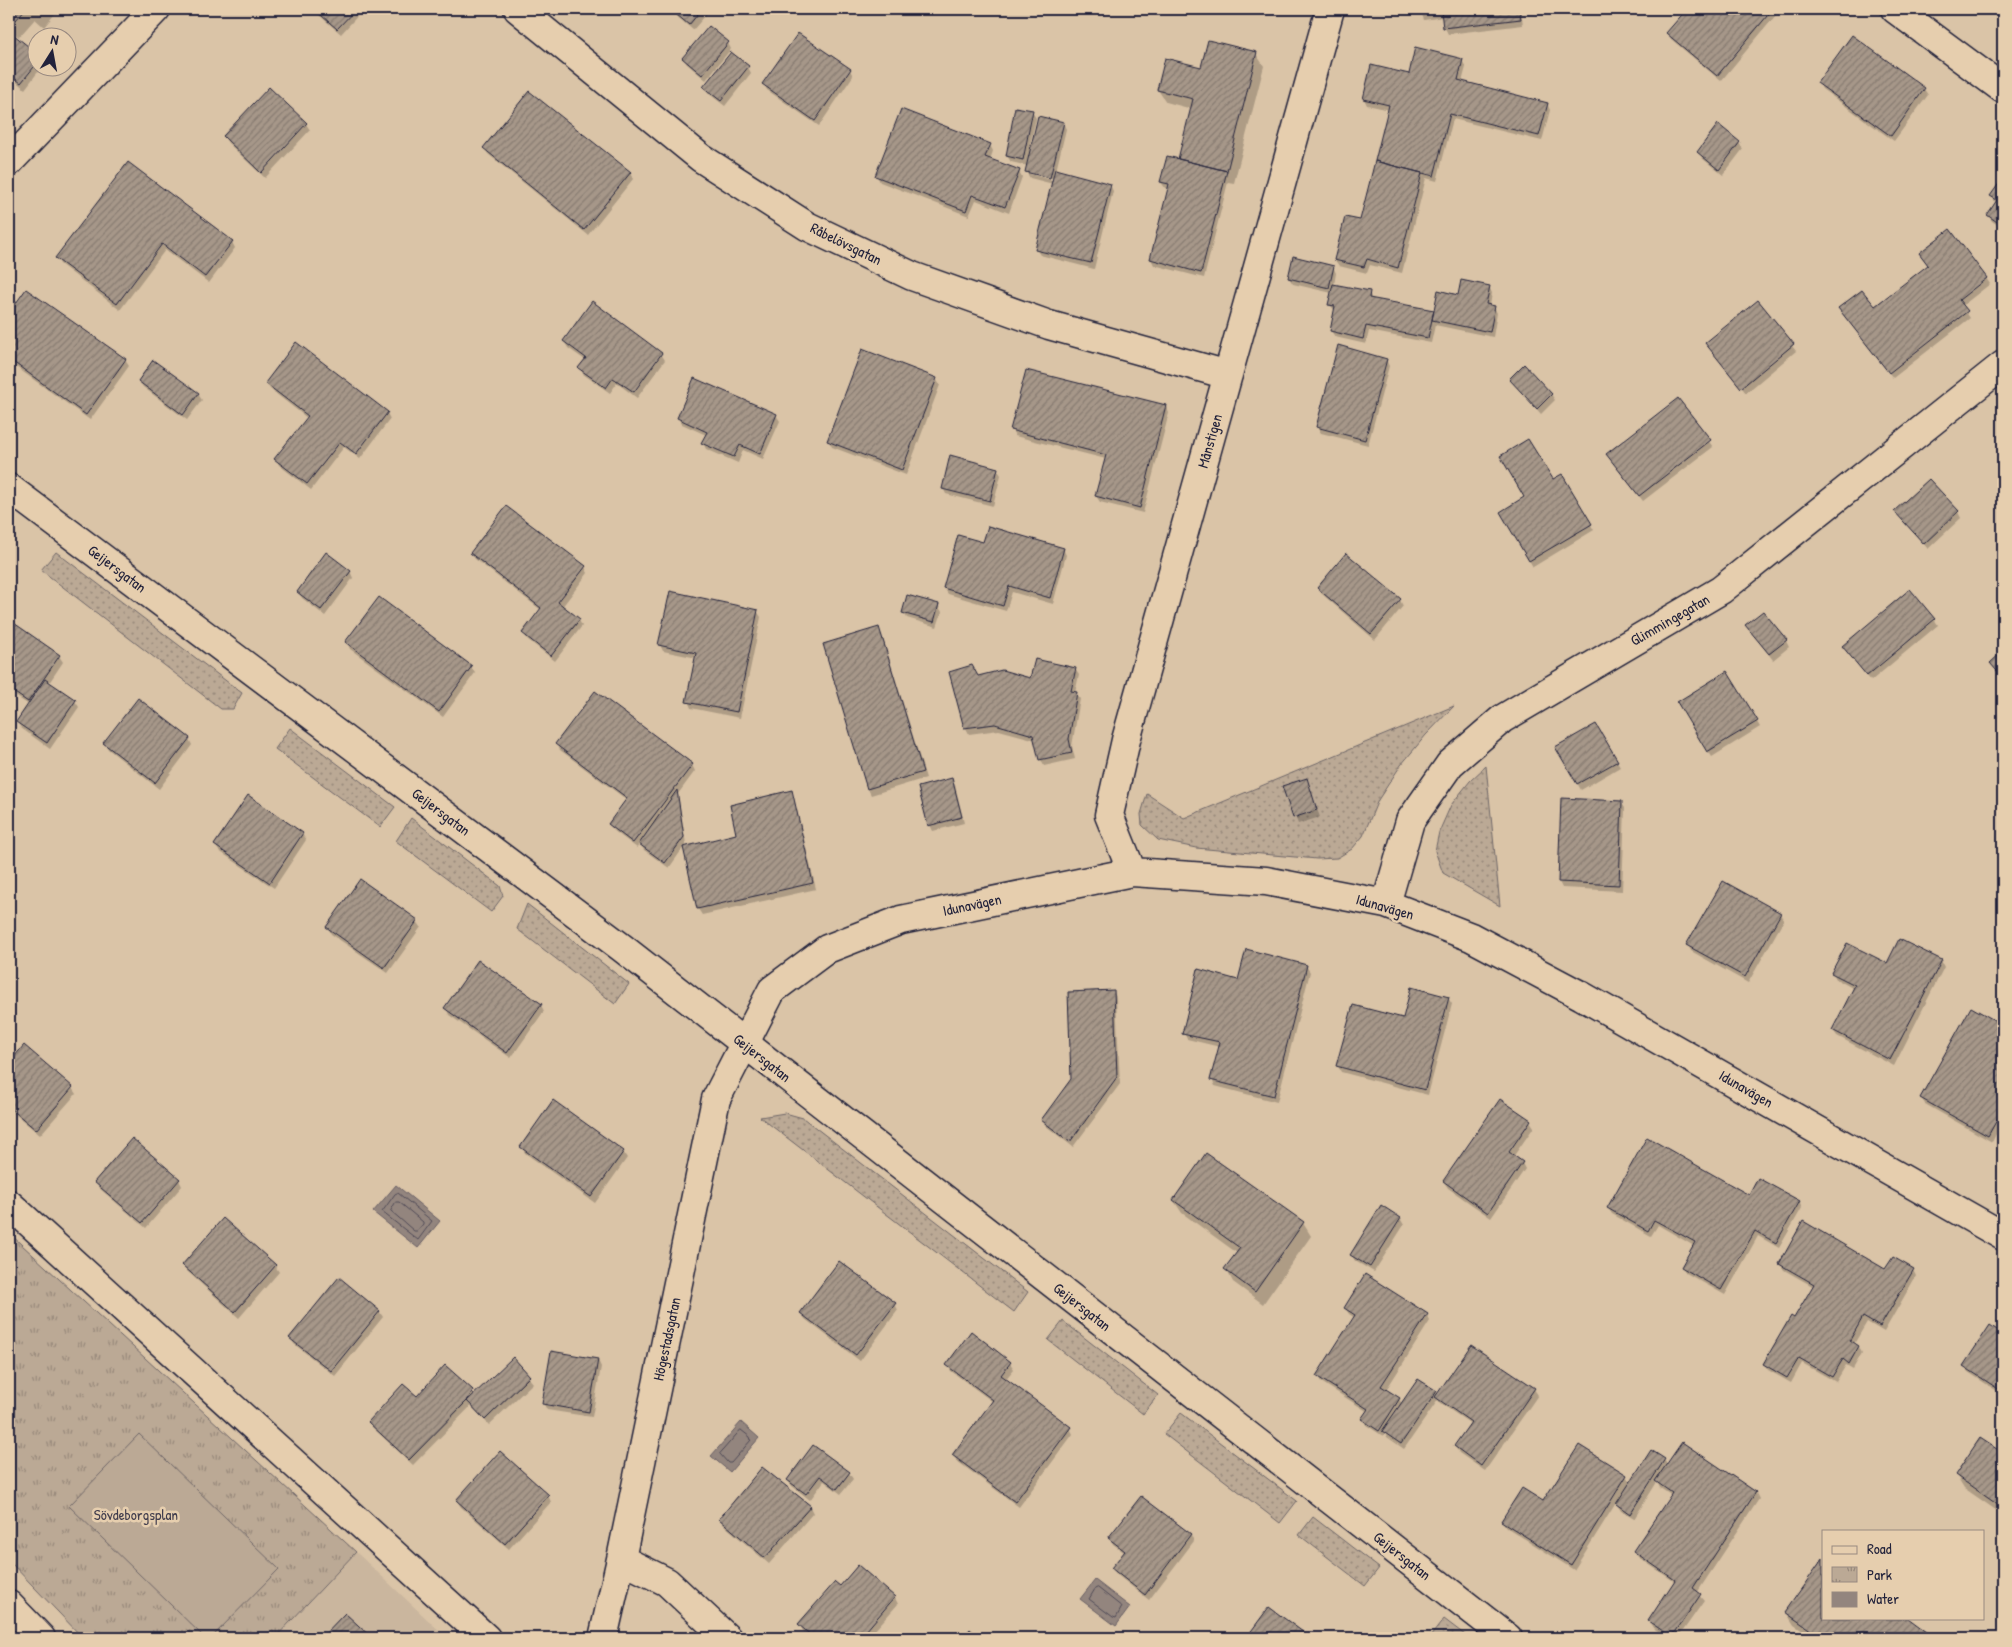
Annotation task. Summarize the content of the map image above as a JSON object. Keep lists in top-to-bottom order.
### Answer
{
  "streets": {
    "street": [
      "Råbelövsgatan",
      "Månstigen",
      "Geijersgatan",
      "Glimmingegatan",
      "Idunavägen",
      "Högestadsgatan"
    ]
  },
  "crossings": [
    ["Råbelövsgatan", "Månstigen"],
    ["Månstigen", "Idunavägen"],
    ["Geijersgatan", "Idunavägen"],
    ["Geijersgatan", "Högestadsgatan"],
    ["Glimmingegatan", "Idunavägen"],
    ["Idunavägen", "Högestadsgatan"]
  ],
  "parks": ["Sövdeborgsplan"],
  "legend": ["Road", "Park", "Water"],
  "north": "top"
}
